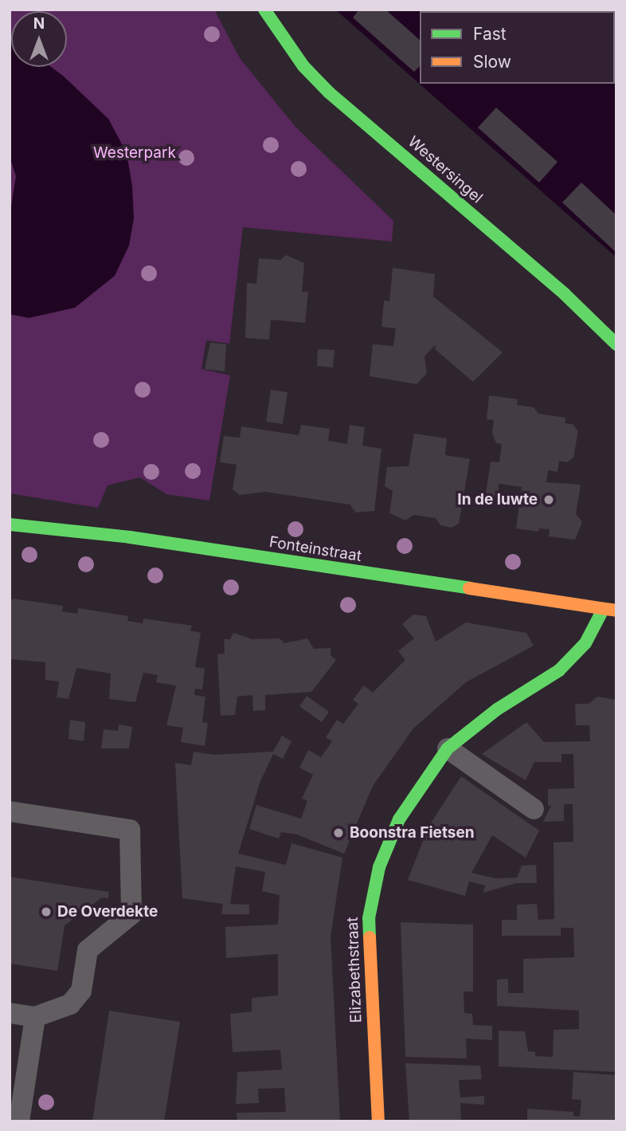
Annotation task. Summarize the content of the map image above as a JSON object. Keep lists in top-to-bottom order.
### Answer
{
  "streets": {
    "street": ["Westersingel", "Fonteinstraat", "Elizabethstraat"]
  },
  "crossings": [
    ["Fonteinstraat", "Elizabethstraat"]
  ],
  "parks": ["Westerpark"],
  "places": ["In de luwte", "Boonstra Fietsen", "De Overdekte"],
  "legend": ["Fast", "Slow"],
  "north": "top"
}
